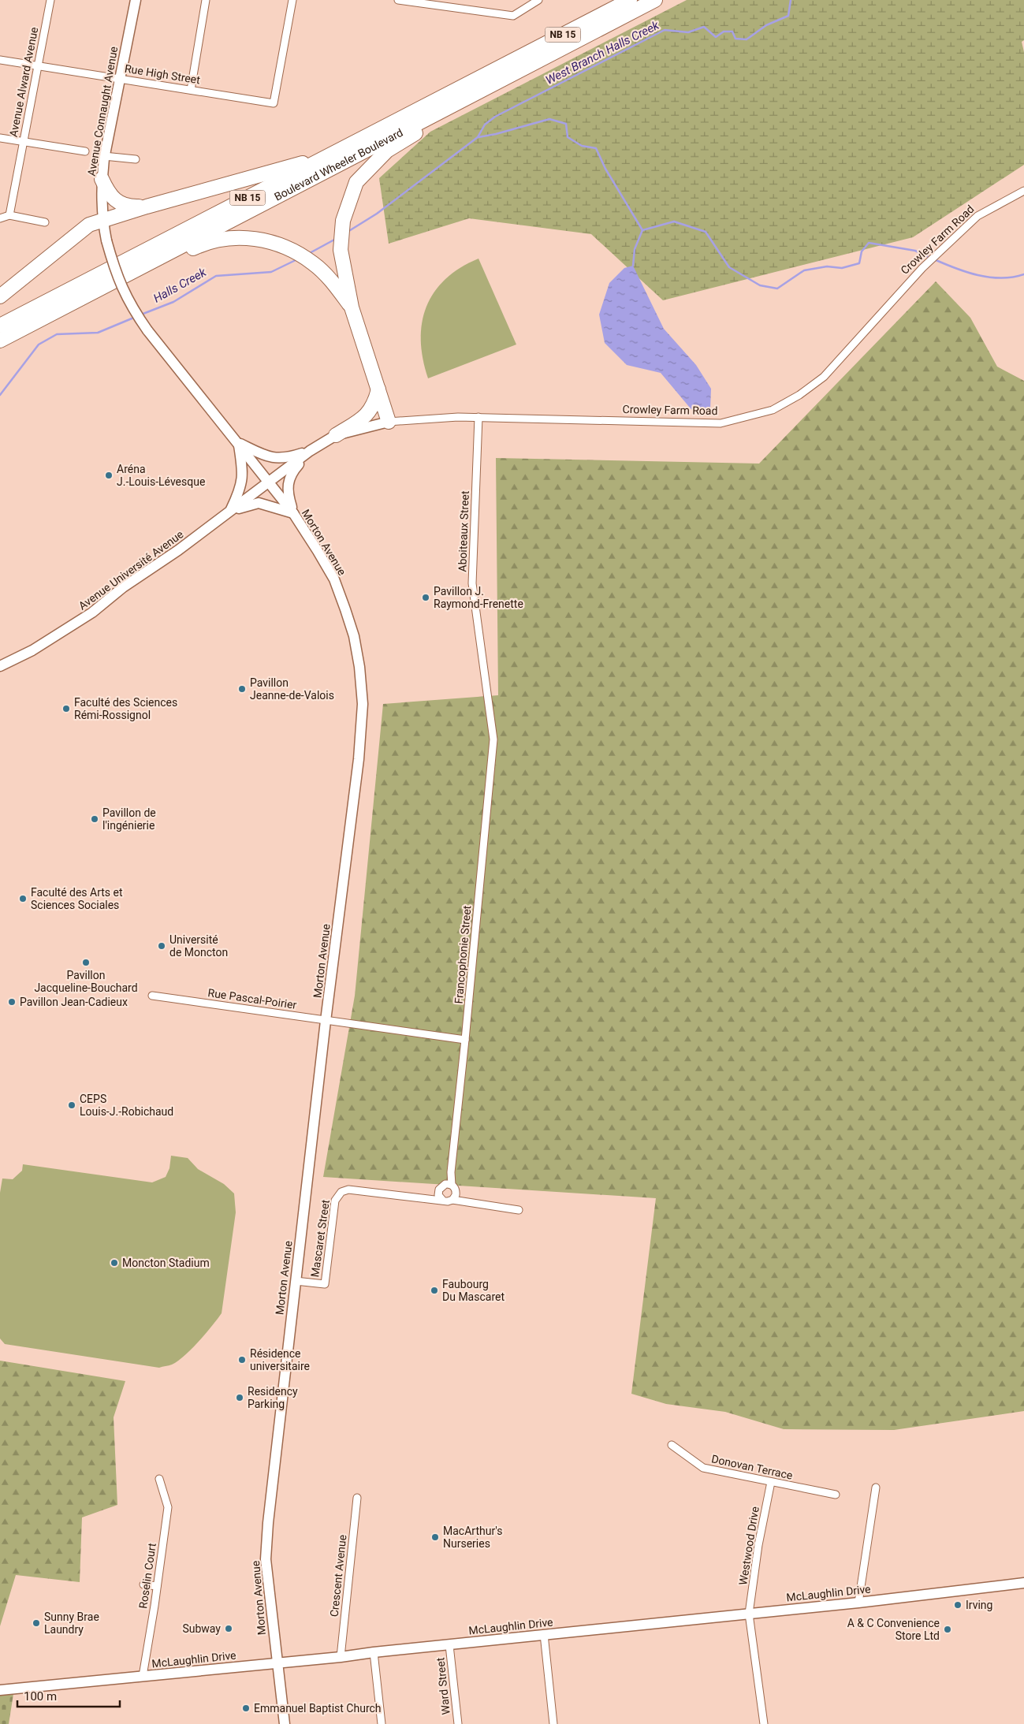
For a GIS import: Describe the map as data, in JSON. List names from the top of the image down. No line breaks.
{"streets":{"highway":["NB 15","Boulevard Wheeler Boulevard"],"street":["Rue High Street","Avenue Alward Avenue","Avenue Connaught Avenue","Crowley Farm Road","Aboiteaux Street","Morton Avenue","Avenue Université Avenue","Francophonie Street","Rue Pascal-Poirier","Mascaret Street","Donovan Terrace","Westwood Drive","Roselin Court","Crescent Avenue","McLaughlin Drive","Ward Street"]},"crossings":[["Rue High Street","Avenue Alward Avenue"],["Rue High Street","Avenue Connaught Avenue"],["Avenue Connaught Avenue","Morton Avenue"],["Crowley Farm Road","Aboiteaux Street"],["Crowley Farm Road","Morton Avenue"],["Crowley Farm Road","Avenue Université Avenue"],["Aboiteaux Street","Francophonie Street"],["Morton Avenue","Avenue Université Avenue"],["Morton Avenue","Rue Pascal-Poirier"],["Morton Avenue","Mascaret Street"],["Morton Avenue","McLaughlin Drive"],["Francophonie Street","Rue Pascal-Poirier"],["Francophonie Street","Mascaret Street"],["Donovan Terrace","Westwood Drive"],["Westwood Drive","McLaughlin Drive"],["Roselin Court","McLaughlin Drive"],["Crescent Avenue","McLaughlin Drive"],["McLaughlin Drive","Ward Street"]],"water":["West Branch Halls Creek","Halls Creek"],"places":["Aréna J.-Louis-Lévesque","Pavillon J. Raymond-Frenette","Pavillon Jeanne-de-Valois","Faculté des Sciences Rémi-Rossignol","Pavillon de l'ingénierie","Faculté des Arts et Sciences Sociales","Université de Moncton","Pavillon Jacqueline-Bouchard","Pavillon Jean-Cadieux","CEPS Louis-J.-Robichaud","Moncton Stadium","Faubourg Du Mascaret","Résidence universitaire","Residency Parking","MacArthur's Nurseries","Irving","Sunny Brae Laundry","Subway","A & C Convenience Store Ltd","Emmanuel Baptist Church"],"scale_bar":"100 m"}
